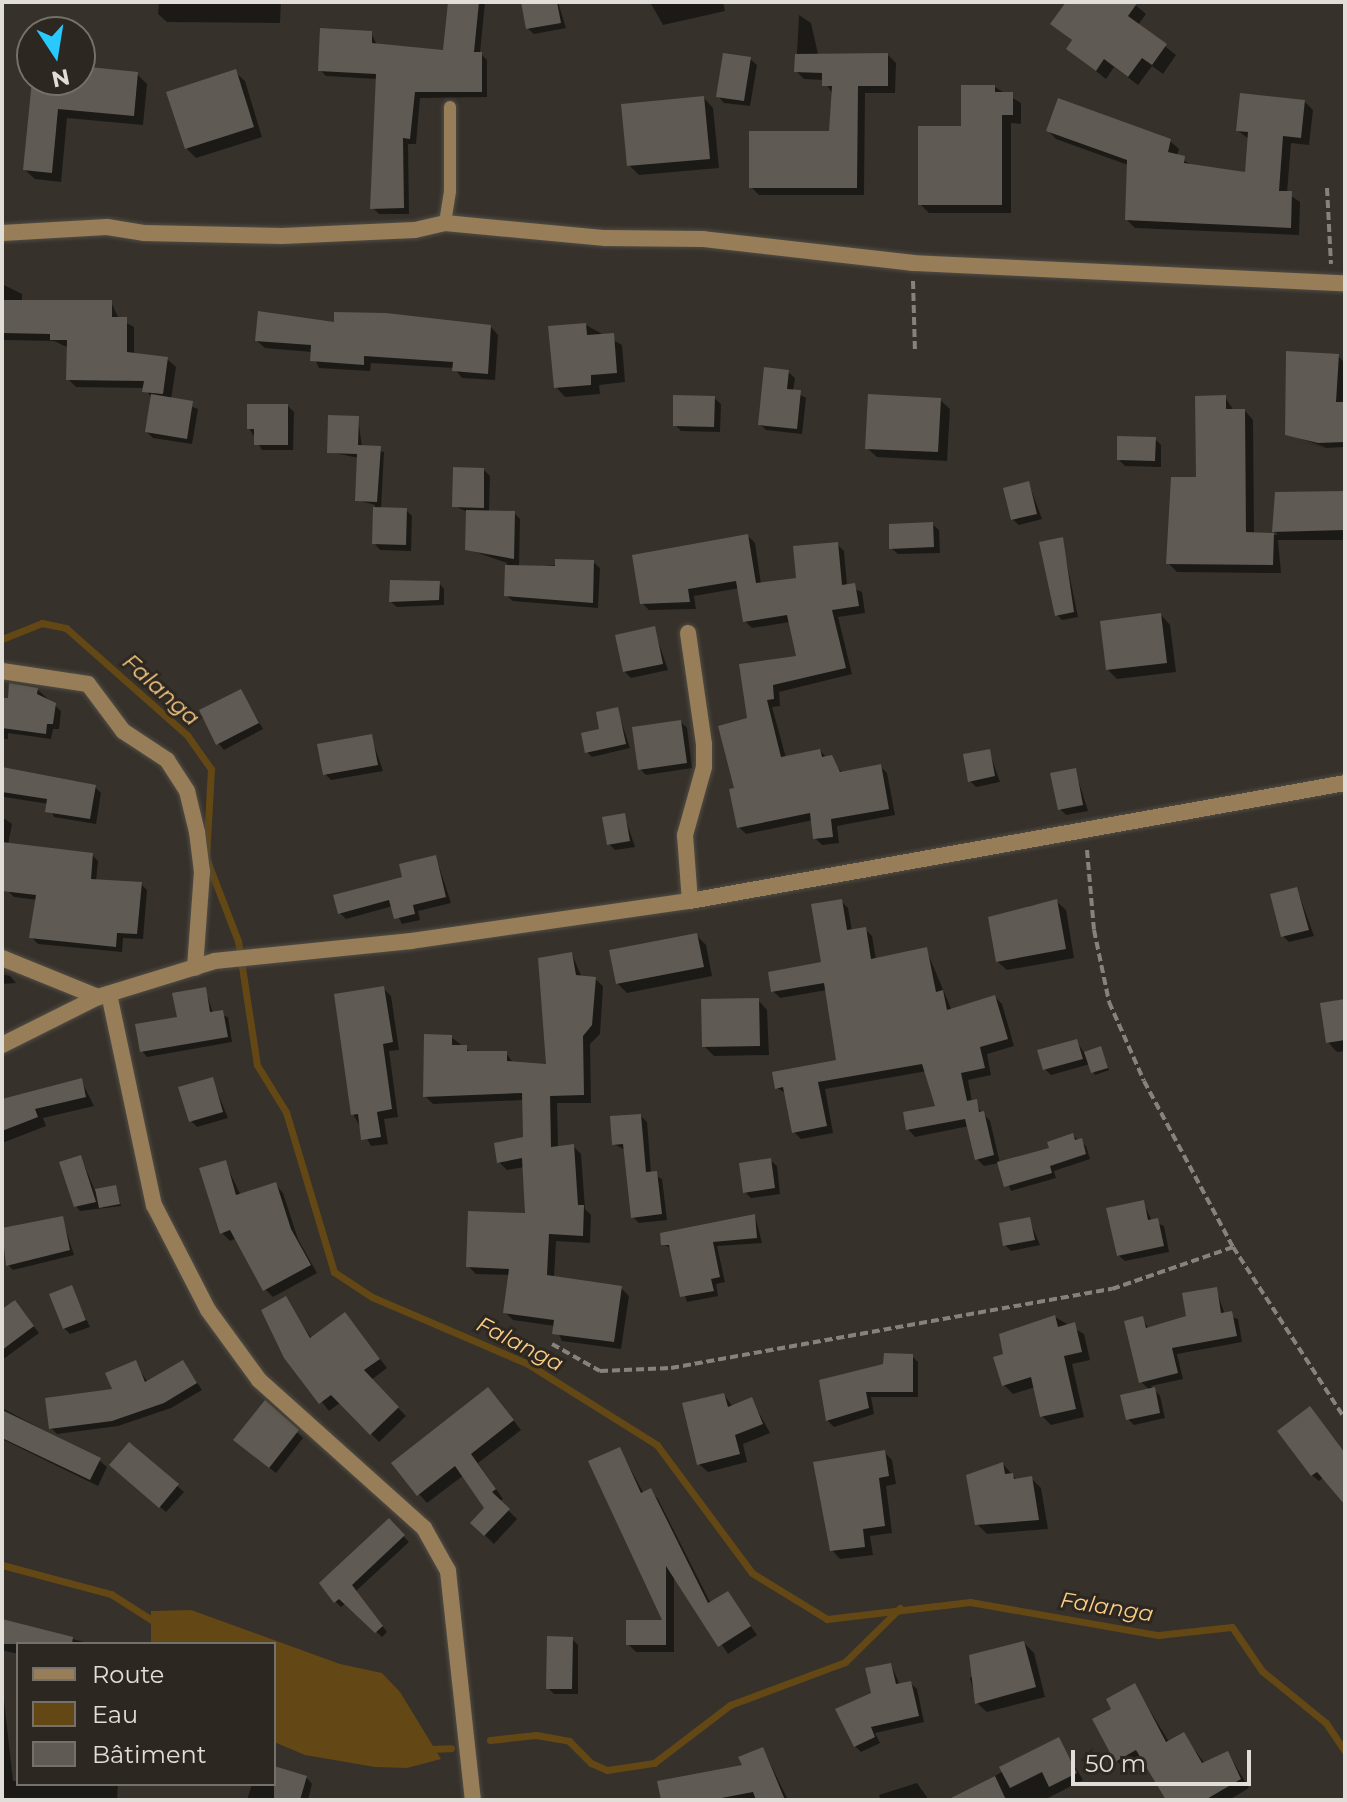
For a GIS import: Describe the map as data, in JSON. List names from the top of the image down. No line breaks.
{"water":["Falanga"],"legend":["Route","Eau","Bâtiment"],"scale_bar":"50 m","north":"bottom"}
